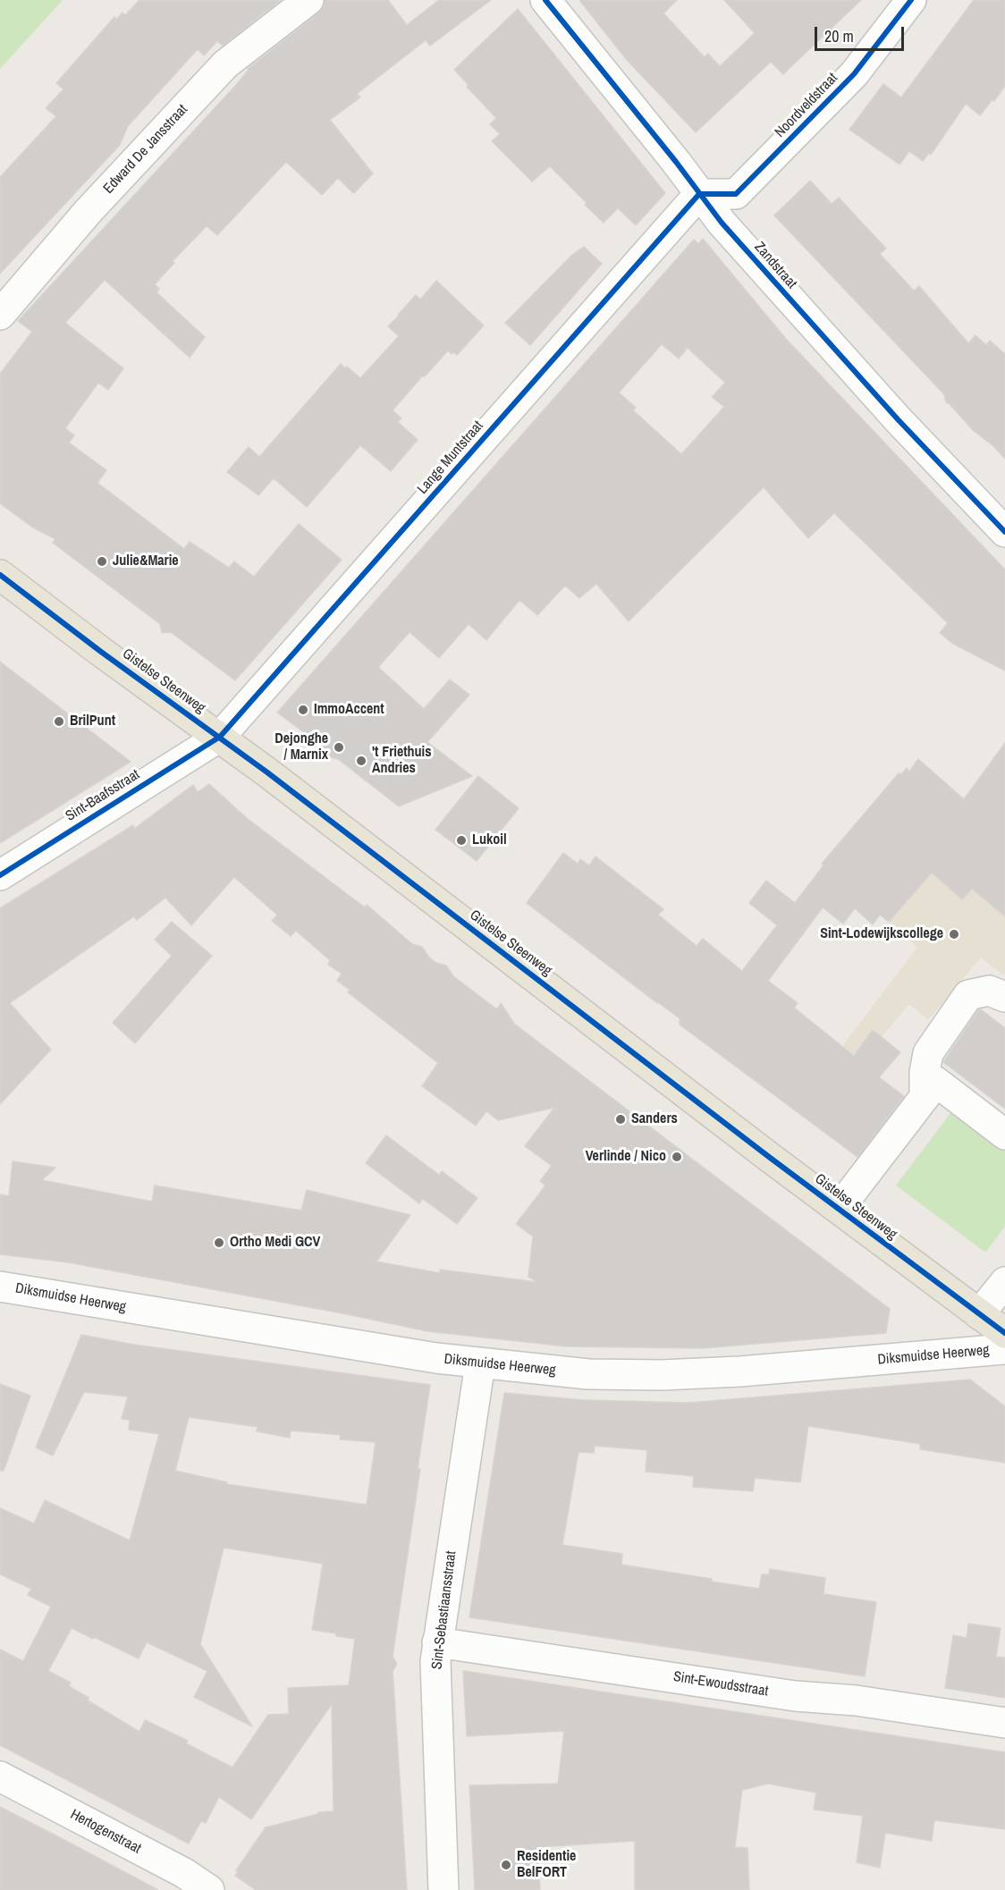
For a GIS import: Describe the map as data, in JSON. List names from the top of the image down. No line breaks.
{"streets":{"main road":["Gistelse Steenweg"],"street":["Noordveldstraat","Edward De Jansstraat","Zandstraat","Lange Muntstraat","Sint-Baafsstraat","Diksmuidse Heerweg","Sint-Sebastiaansstraat","Sint-Ewoudsstraat","Hertogenstraat"]},"crossings":[["Noordveldstraat","Zandstraat"],["Noordveldstraat","Lange Muntstraat"],["Zandstraat","Lange Muntstraat"],["Lange Muntstraat","Gistelse Steenweg"],["Lange Muntstraat","Sint-Baafsstraat"],["Gistelse Steenweg","Sint-Baafsstraat"],["Diksmuidse Heerweg","Sint-Sebastiaansstraat"],["Sint-Sebastiaansstraat","Sint-Ewoudsstraat"]],"places":["Julie&Marie","ImmoAccent","BrilPunt","Dejonghe / Marnix","'t Friethuis Andries","Lukoil","Sint-Lodewijkscollege","Sanders","Verlinde / Nico","Ortho Medi GCV","Residentie BelFORT"],"scale_bar":"20 m"}
